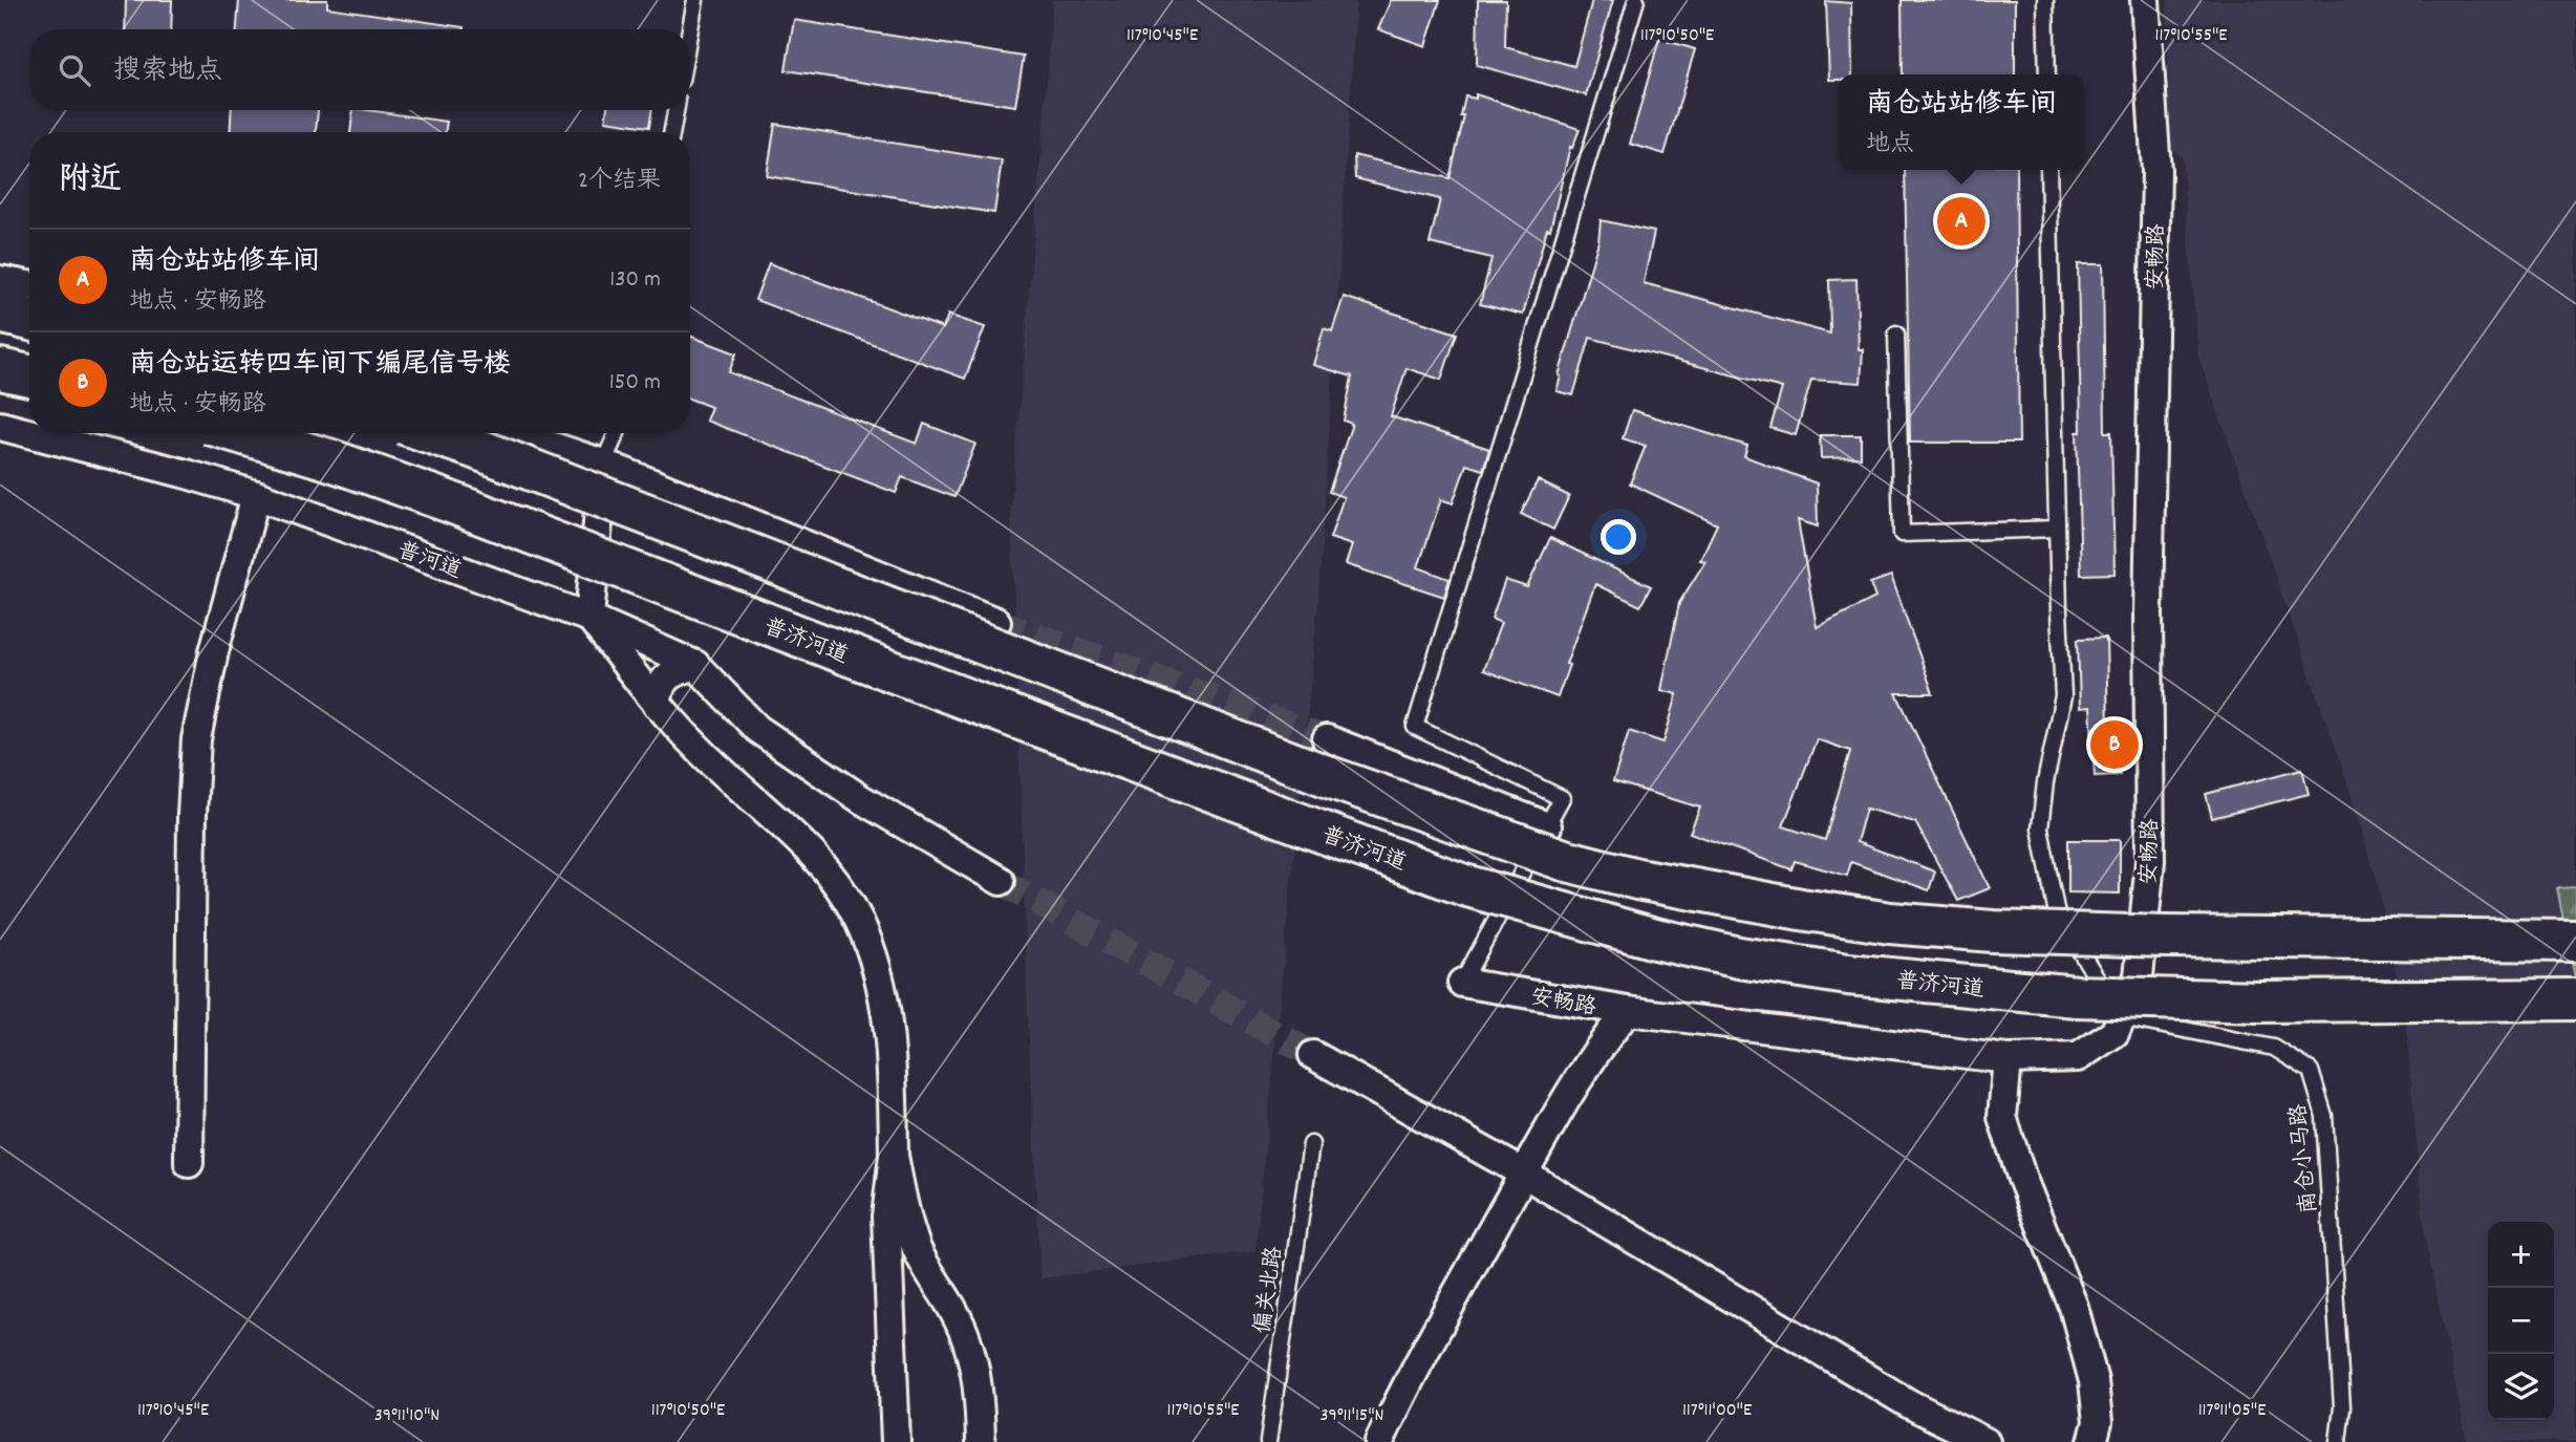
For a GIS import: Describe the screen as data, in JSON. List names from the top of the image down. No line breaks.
{"streets":{"highway":["普济河道"],"street":["安畅路","普河道"],"lane":["南仓小马路","偏关北路"]},"crossings":[["安畅路","南仓小马路"]],"page":{"search":"搜索地点","popup":["南仓站站修车间","地点"],"heading":["附近","2个结果"],"pins":["A","B"],"list":[{"mark":"A","name":"南仓站站修车间","note":"地点 · 安畅路","value":"130 m"},{"mark":"B","name":"南仓站运转四车间下编尾信号楼","note":"地点 · 安畅路","value":"150 m"}],"map_buttons":["+","−"]},"coordinates":["117°10'45\"E","117°10'50\"E","117°10'55\"E","117°11'00\"E","117°11'05\"E","39°11'10\"N","39°11'15\"N"]}
